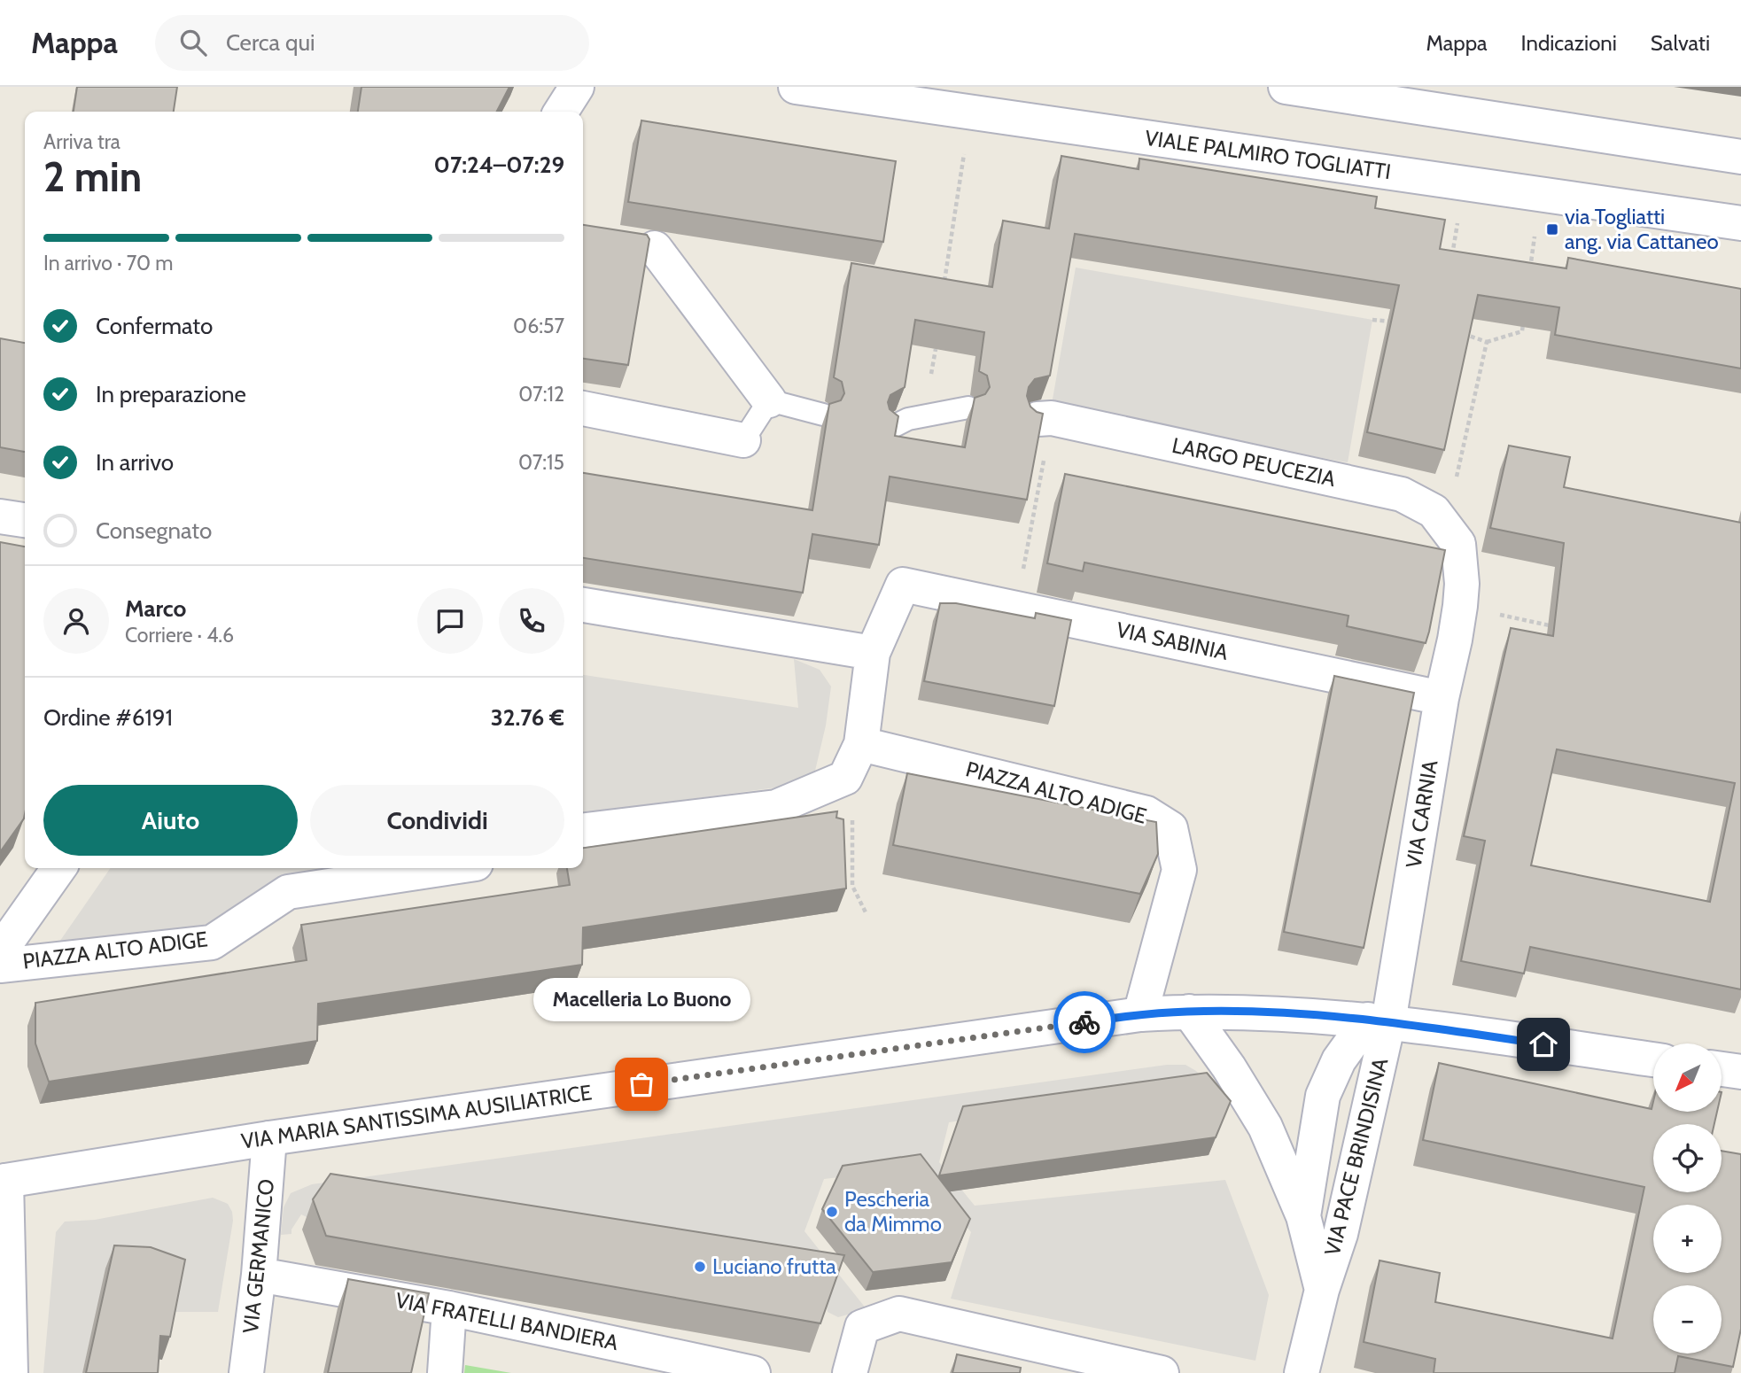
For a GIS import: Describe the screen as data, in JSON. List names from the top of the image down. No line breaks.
{"streets":{"street":["VIALE PALMIRO TOGLIATTI","LARGO PEUCEZIA","VIA SABINIA","PIAZZA ALTO ADIGE","VIA CARNIA","VIA MARIA SANTISSIMA AUSILIATRICE","VIA PACE BRINDISINA","VIA GERMANICO","VIA FRATELLI BANDIERA"]},"crossings":[["LARGO PEUCEZIA","VIA CARNIA"],["VIA SABINIA","VIA CARNIA"],["PIAZZA ALTO ADIGE","VIA MARIA SANTISSIMA AUSILIATRICE"],["VIA CARNIA","VIA MARIA SANTISSIMA AUSILIATRICE"],["VIA CARNIA","VIA PACE BRINDISINA"],["VIA MARIA SANTISSIMA AUSILIATRICE","VIA PACE BRINDISINA"],["VIA MARIA SANTISSIMA AUSILIATRICE","VIA GERMANICO"],["VIA GERMANICO","VIA FRATELLI BANDIERA"]],"places":{"transit":["via Togliatti ang. via Cattaneo"],"other":["Macelleria Lo Buono","Pescheria da Mimmo","Luciano frutta"]},"north":"bottom left","page":{"header":"Mappa","search":"Cerca qui","nav":["Mappa","Indicazioni","Salvati"],"heading":["2 min","Arriva tra","07:24–07:29"],"panel":["Marco","Corriere · 4.6","Ordine #6191","32.76 €"],"bar":"In arrivo · 70 m","list":[["Confermato","06:57"],["In preparazione","07:12"],["In arrivo","07:15"],"Consegnato"],"buttons":["Aiuto","Condividi"],"bubble":"Macelleria Lo Buono","map_buttons":["+","−"]}}
